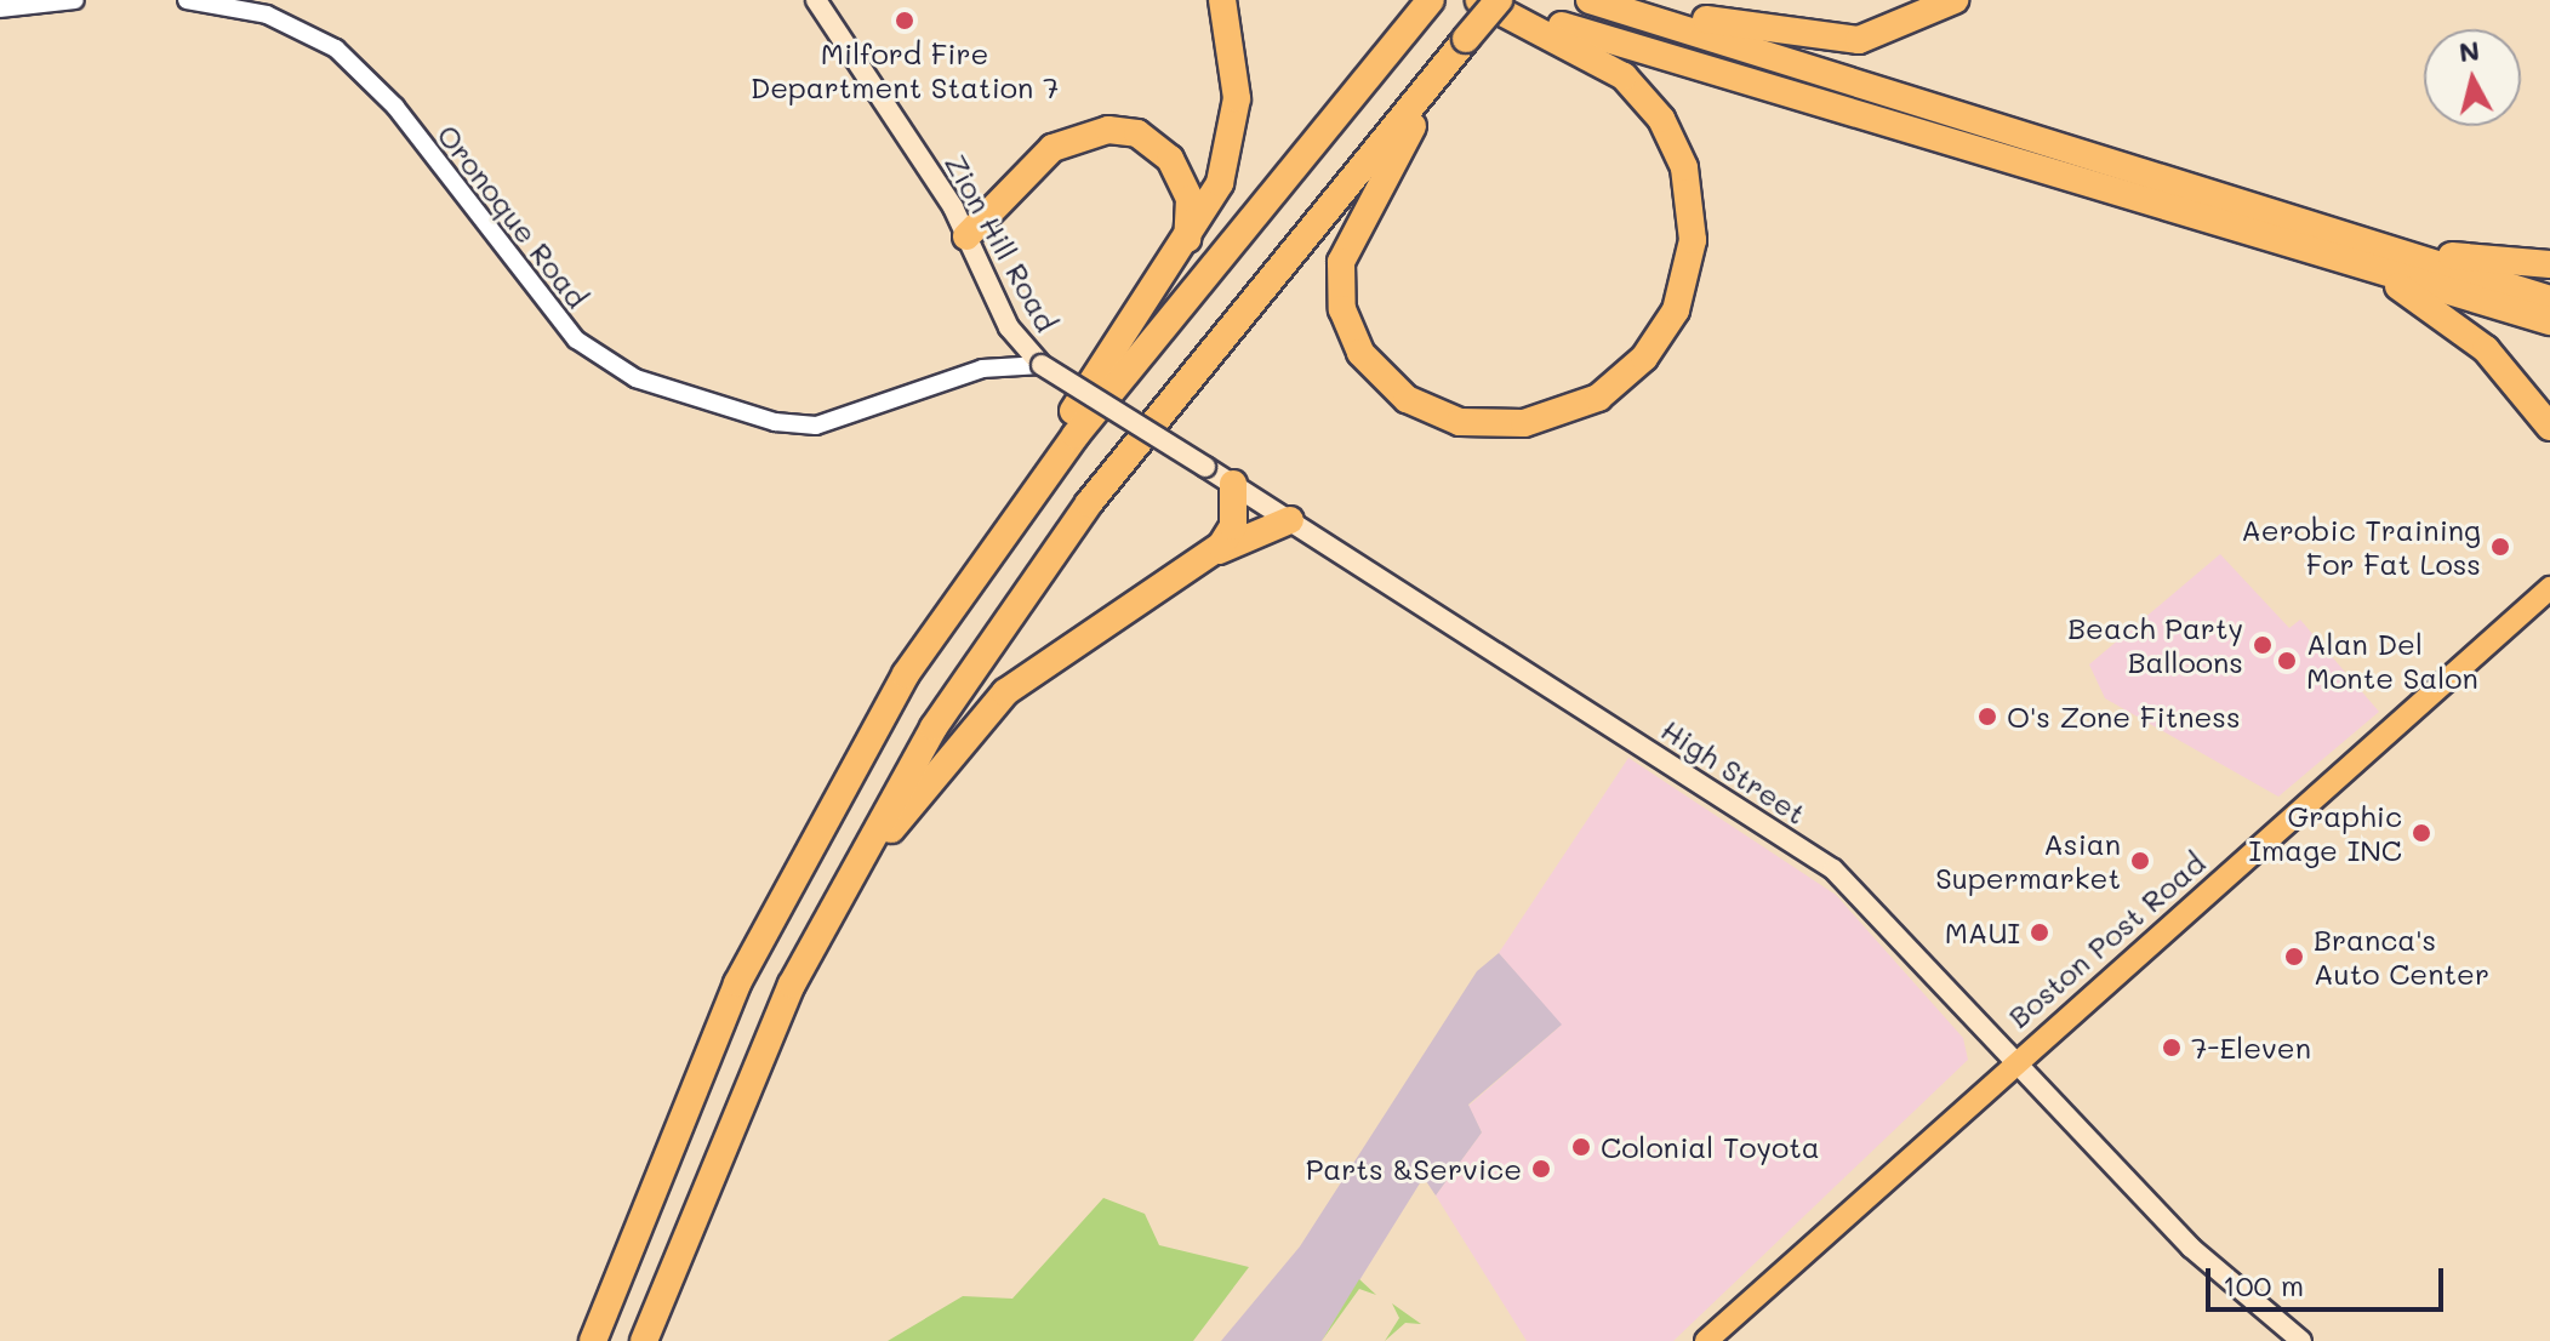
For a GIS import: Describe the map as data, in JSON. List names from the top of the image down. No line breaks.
{"streets":{"main road":["Zion Hill Road","High Street","Boston Post Road"],"street":["Oronoque Road"]},"crossings":[["Oronoque Road","Zion Hill Road"],["Oronoque Road","High Street"],["Zion Hill Road","High Street"],["High Street","Boston Post Road"]],"places":["Milford Fire Department Station 7","Aerobic Training For Fat Loss","Beach Party Balloons","Alan Del Monte Salon","O's Zone Fitness","Graphic Image INC","Asian Supermarket","MAUI","Branca's Auto Center","7-Eleven","Colonial Toyota","Parts &Service"],"scale_bar":"100 m","north":"top"}
